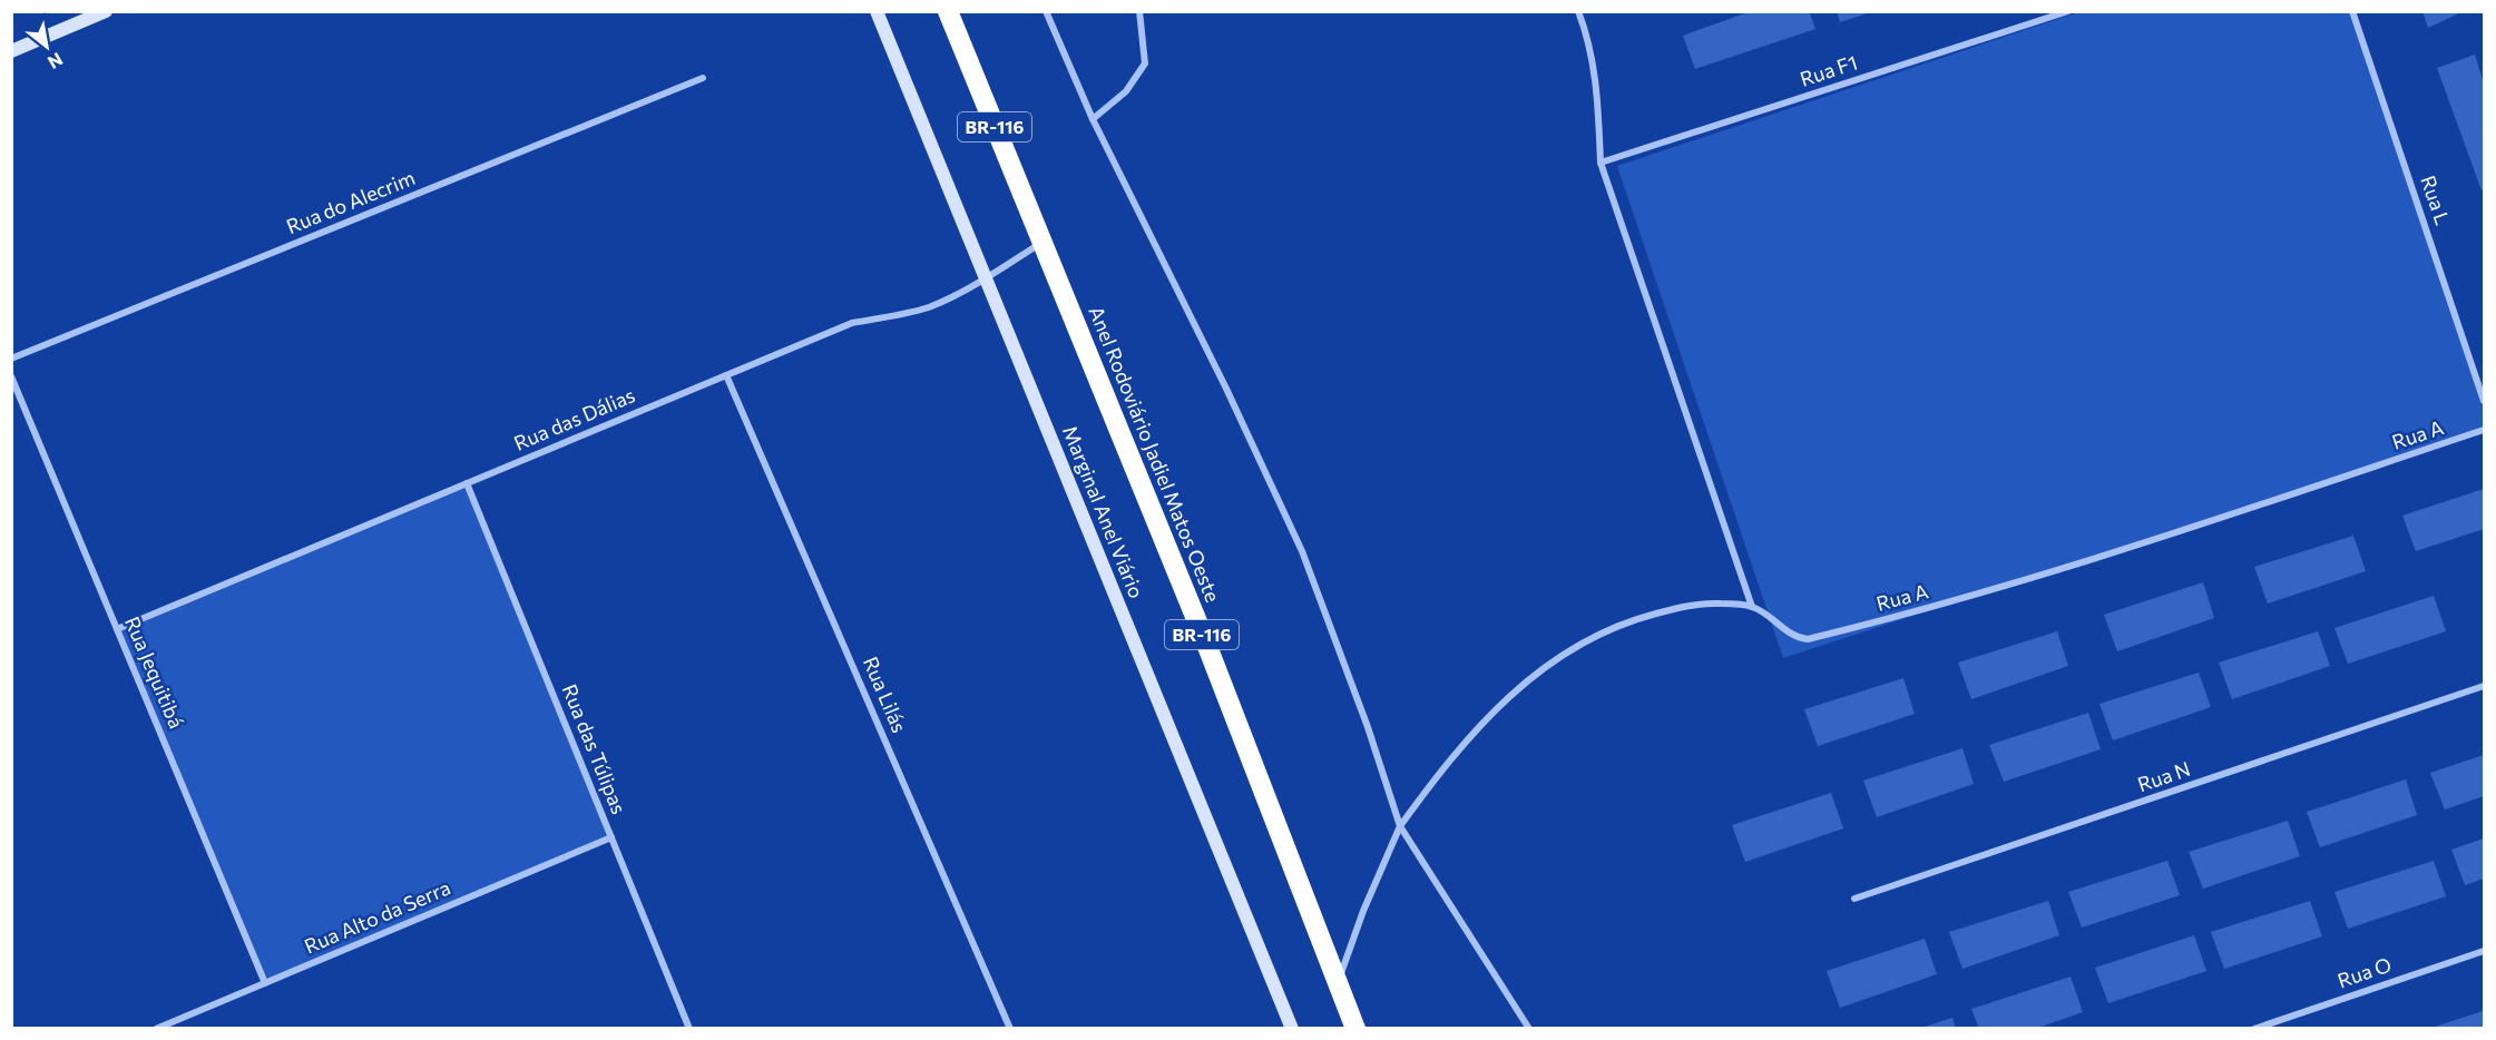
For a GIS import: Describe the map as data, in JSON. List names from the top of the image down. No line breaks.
{"streets":{"highway":["BR-116","Anel Rodoviário Jadiel Matos Oeste"],"street":["Rua F1","Rua L","Rua do Alecrim","Rua das Dálias","Rua A","Marginal Anel Viário","Rua Jequitibá","Rua Lilás","Rua das Túlipas","Rua N","Rua Alto da Serra","Rua O"]},"crossings":[["Rua das Dálias","Anel Rodoviário Jadiel Matos Oeste"],["Rua das Dálias","Marginal Anel Viário"],["Rua das Dálias","Rua Jequitibá"],["Rua das Dálias","Rua Lilás"],["Rua das Dálias","Rua das Túlipas"],["Rua Jequitibá","Rua Alto da Serra"],["Rua das Túlipas","Rua Alto da Serra"]],"north":"bottom right"}
